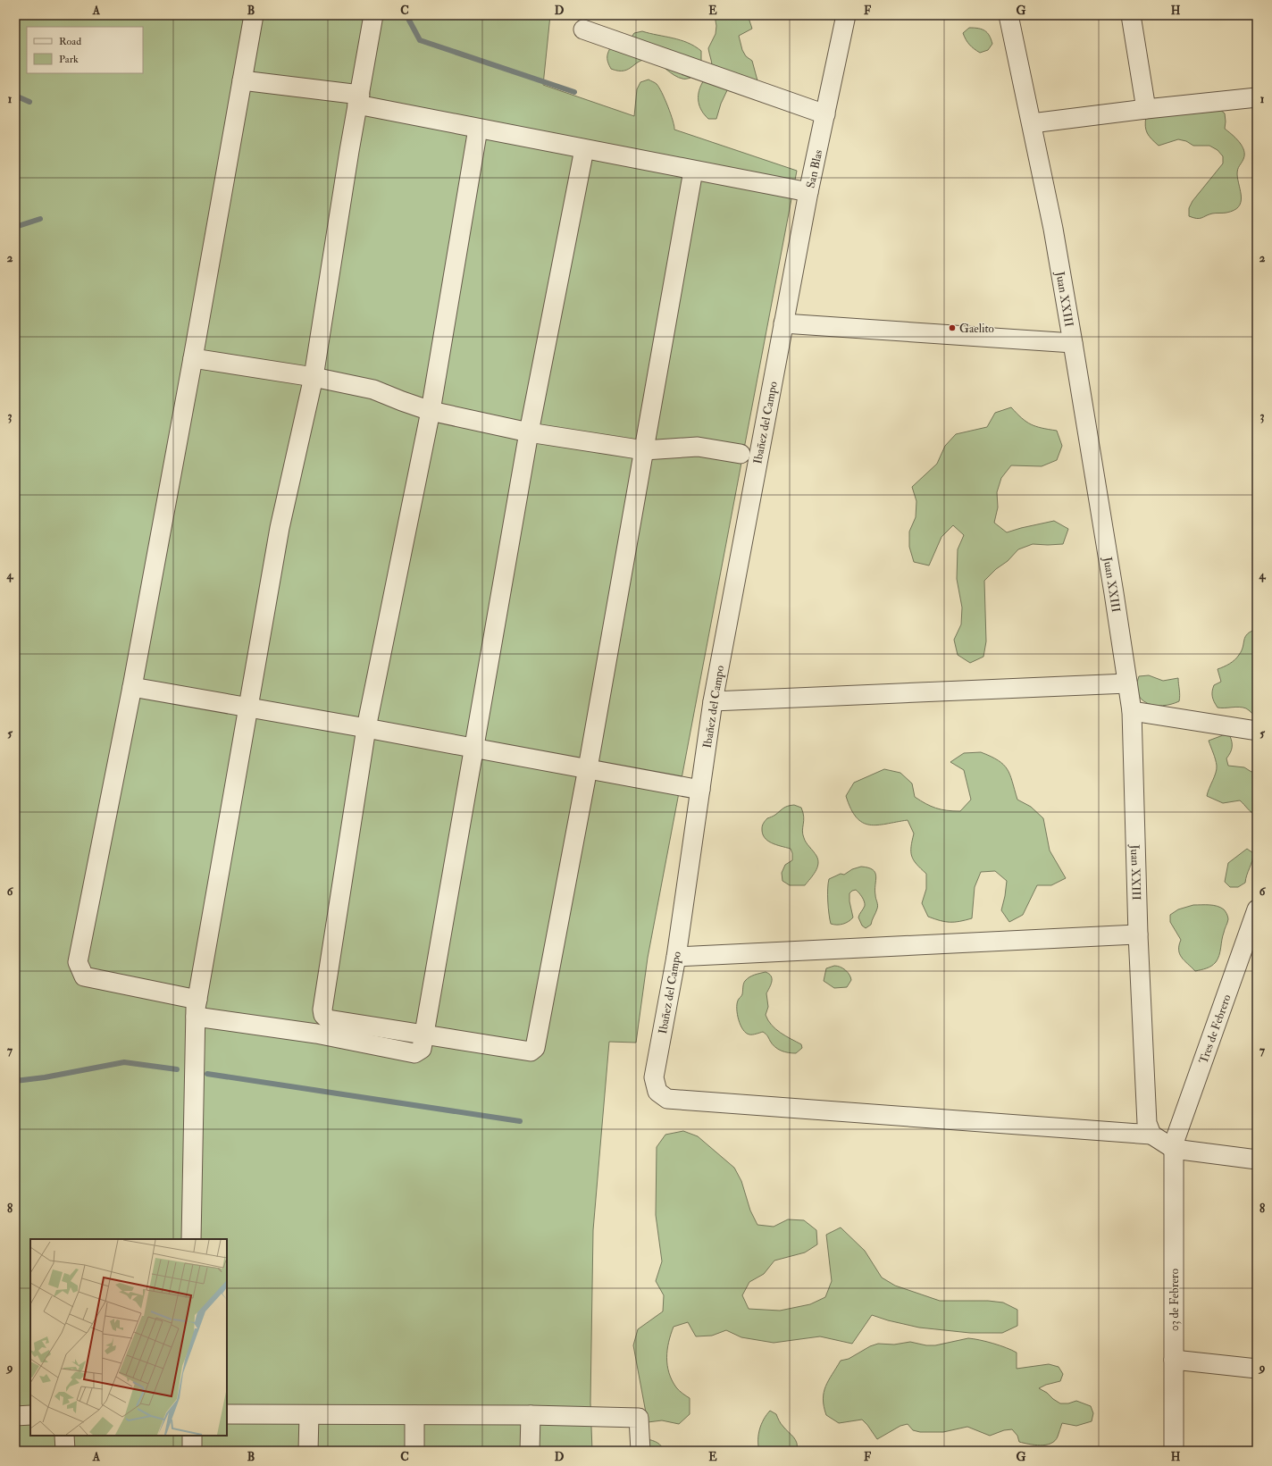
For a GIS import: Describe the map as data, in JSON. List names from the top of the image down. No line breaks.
{"streets":{"street":["San Blas","Juan XXIII","Ibañez del Campo","Tres de Febrero","03 de Febrero"]},"crossings":[["San Blas","Ibañez del Campo"],["Juan XXIII","Ibañez del Campo"],["Tres de Febrero","03 de Febrero"]],"places":["Gaelito"],"legend":["Road","Park"],"grid":{"columns":["A","B","C","D","E","F","G","H"],"rows":["1","2","3","4","5","6","7","8","9"]}}
